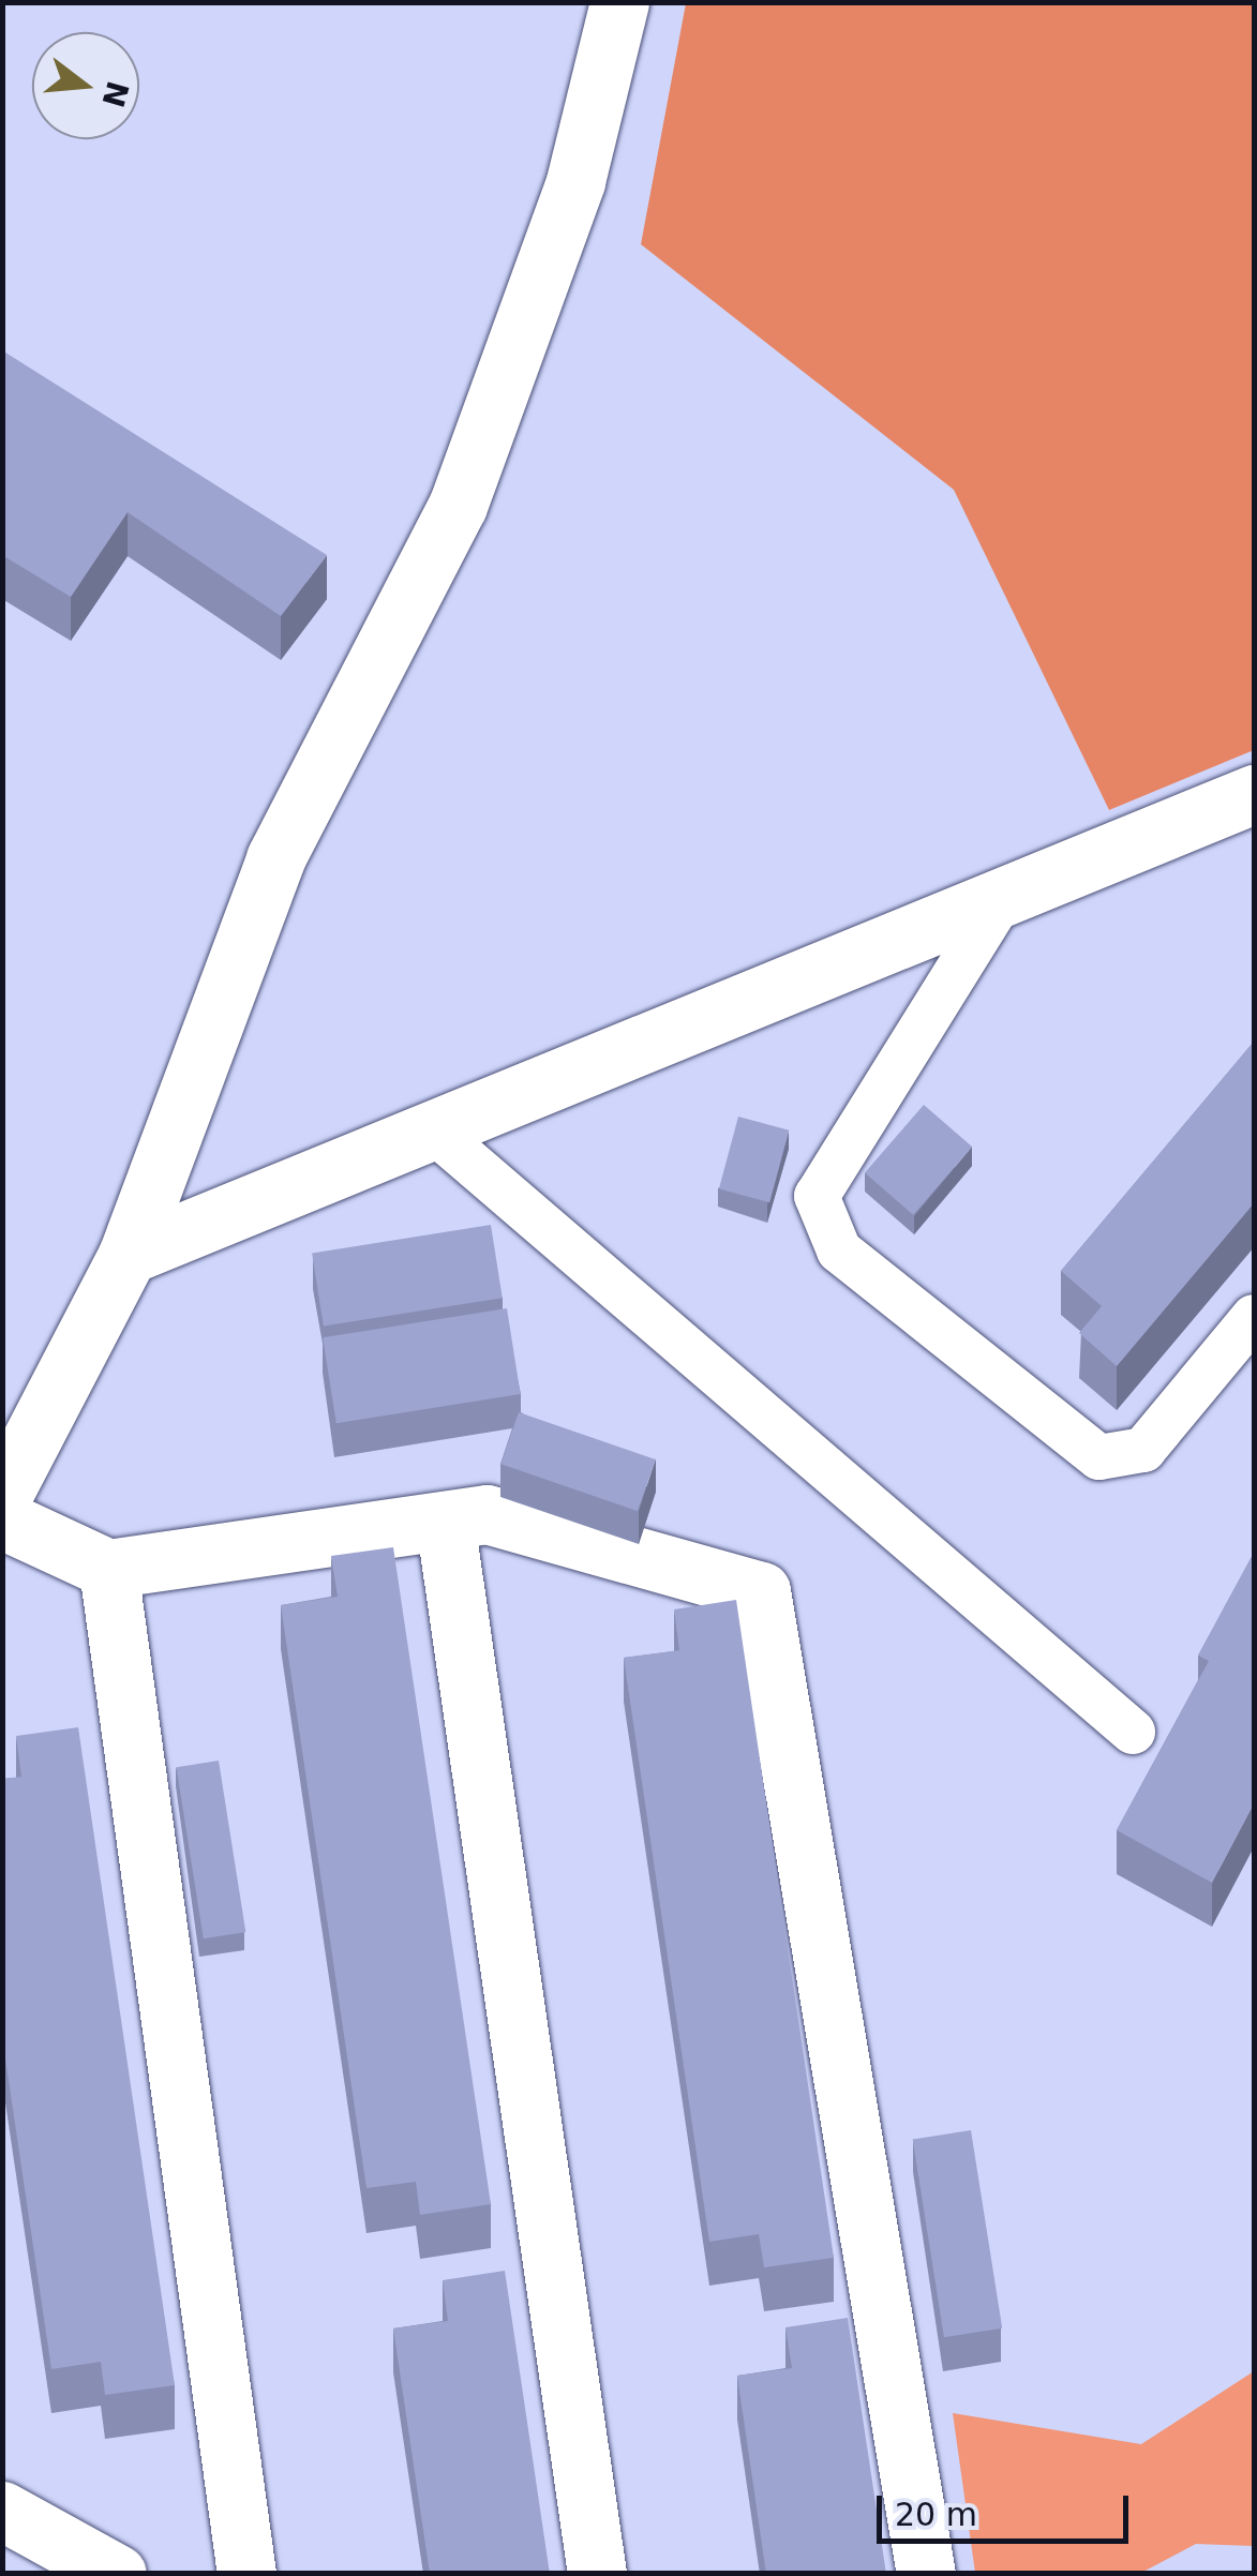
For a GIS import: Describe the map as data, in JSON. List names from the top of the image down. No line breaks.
{"scale_bar":"20 m","north":"right"}
